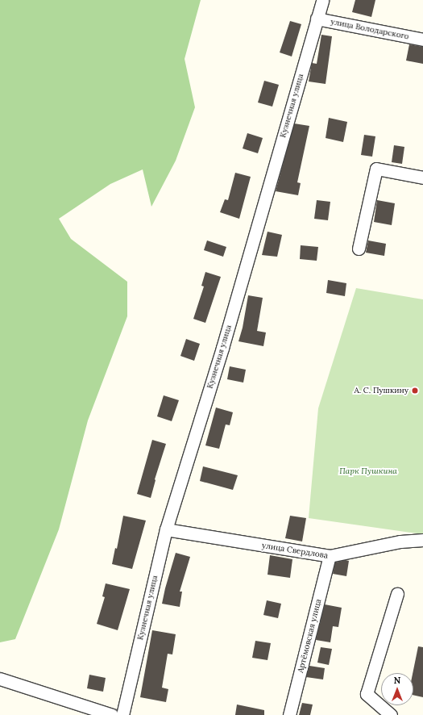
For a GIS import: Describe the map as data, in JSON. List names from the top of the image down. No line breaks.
{"streets":{"street":["улица Володарского","Кузнечная улица","улица Свердлова","Артёмовская улица"]},"crossings":[["улица Володарского","Кузнечная улица"],["Кузнечная улица","улица Свердлова"],["улица Свердлова","Артёмовская улица"]],"parks":["Парк Пушкина"],"places":["А. С. Пушкину"],"north":"top"}
